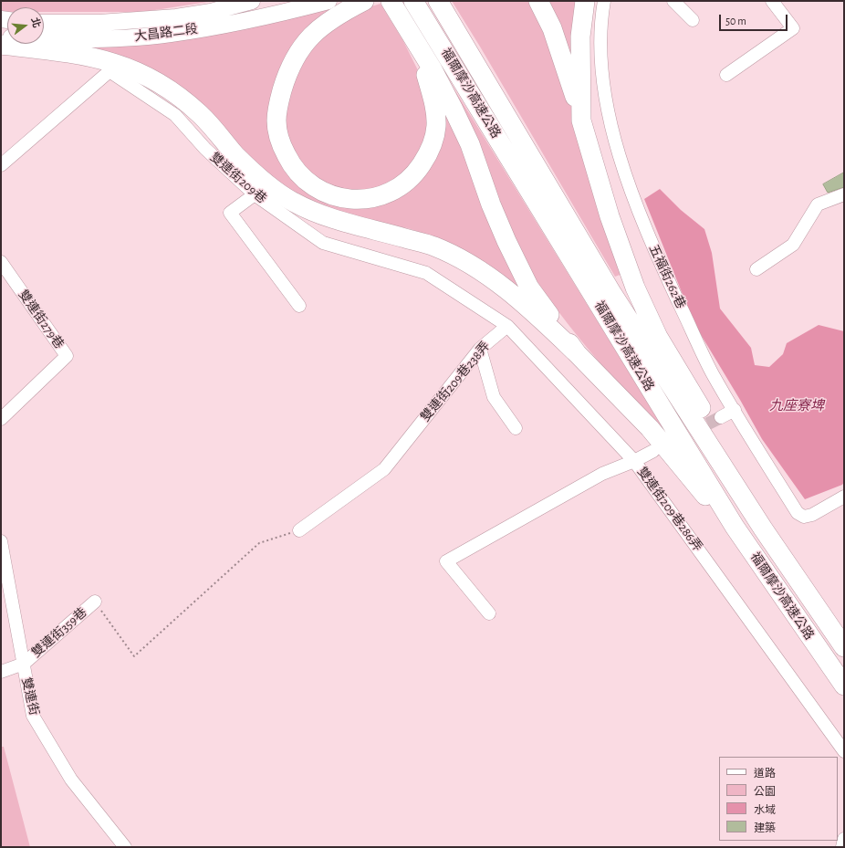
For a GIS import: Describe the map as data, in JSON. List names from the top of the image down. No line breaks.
{"streets":{"highway":["福爾摩沙高速公路"],"main road":["大昌路二段"],"street":["雙連街209巷","五福街262巷","雙連街279巷","雙連街209巷238弄","雙連街209巷286弄","雙連街359巷","雙連街"]},"crossings":[["雙連街209巷","雙連街209巷238弄"],["雙連街359巷","雙連街"]],"water":["九座寮埤"],"legend":["道路","公園","水域","建築"],"scale_bar":"50 m","north":"right"}
